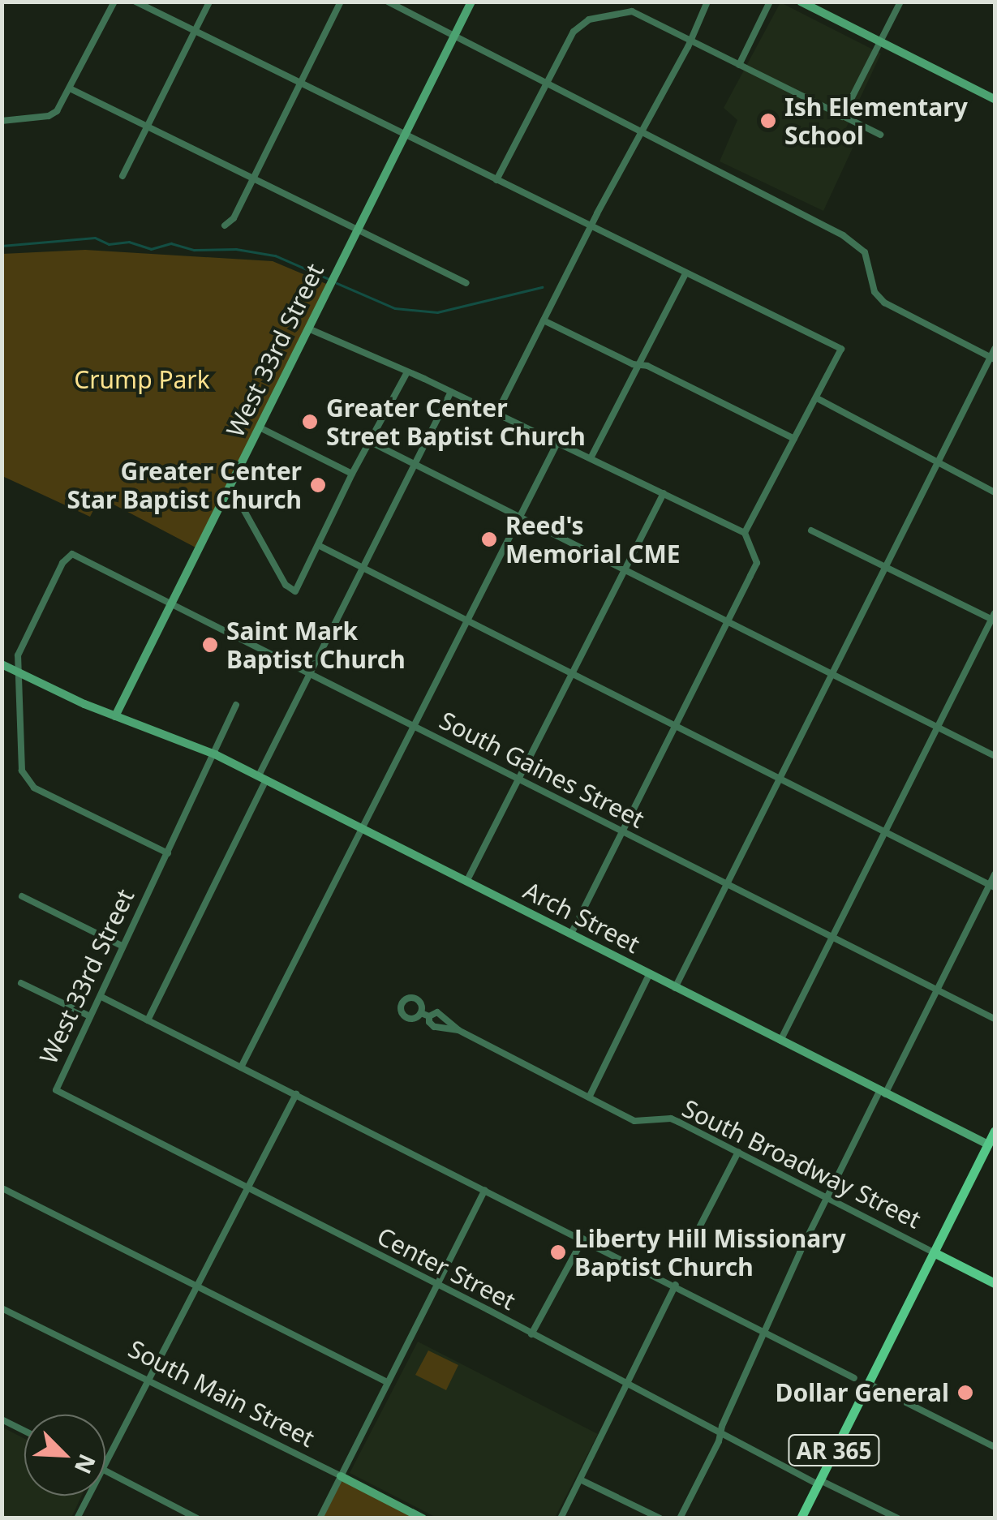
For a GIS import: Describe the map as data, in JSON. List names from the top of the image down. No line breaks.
{"streets":{"main road":["South Broadway Street","AR 365"],"street":["West 33rd Street","South Gaines Street","Arch Street","Center Street","South Main Street"]},"crossings":[["West 33rd Street","South Gaines Street"],["West 33rd Street","Arch Street"],["West 33rd Street","Center Street"],["South Broadway Street","AR 365"],["Center Street","AR 365"]],"parks":["Crump Park"],"places":["Ish Elementary School","Greater Center Street Baptist Church","Greater Center Star Baptist Church","Reed's Memorial CME","Saint Mark Baptist Church","Liberty Hill Missionary Baptist Church","Dollar General"],"north":"bottom right"}
